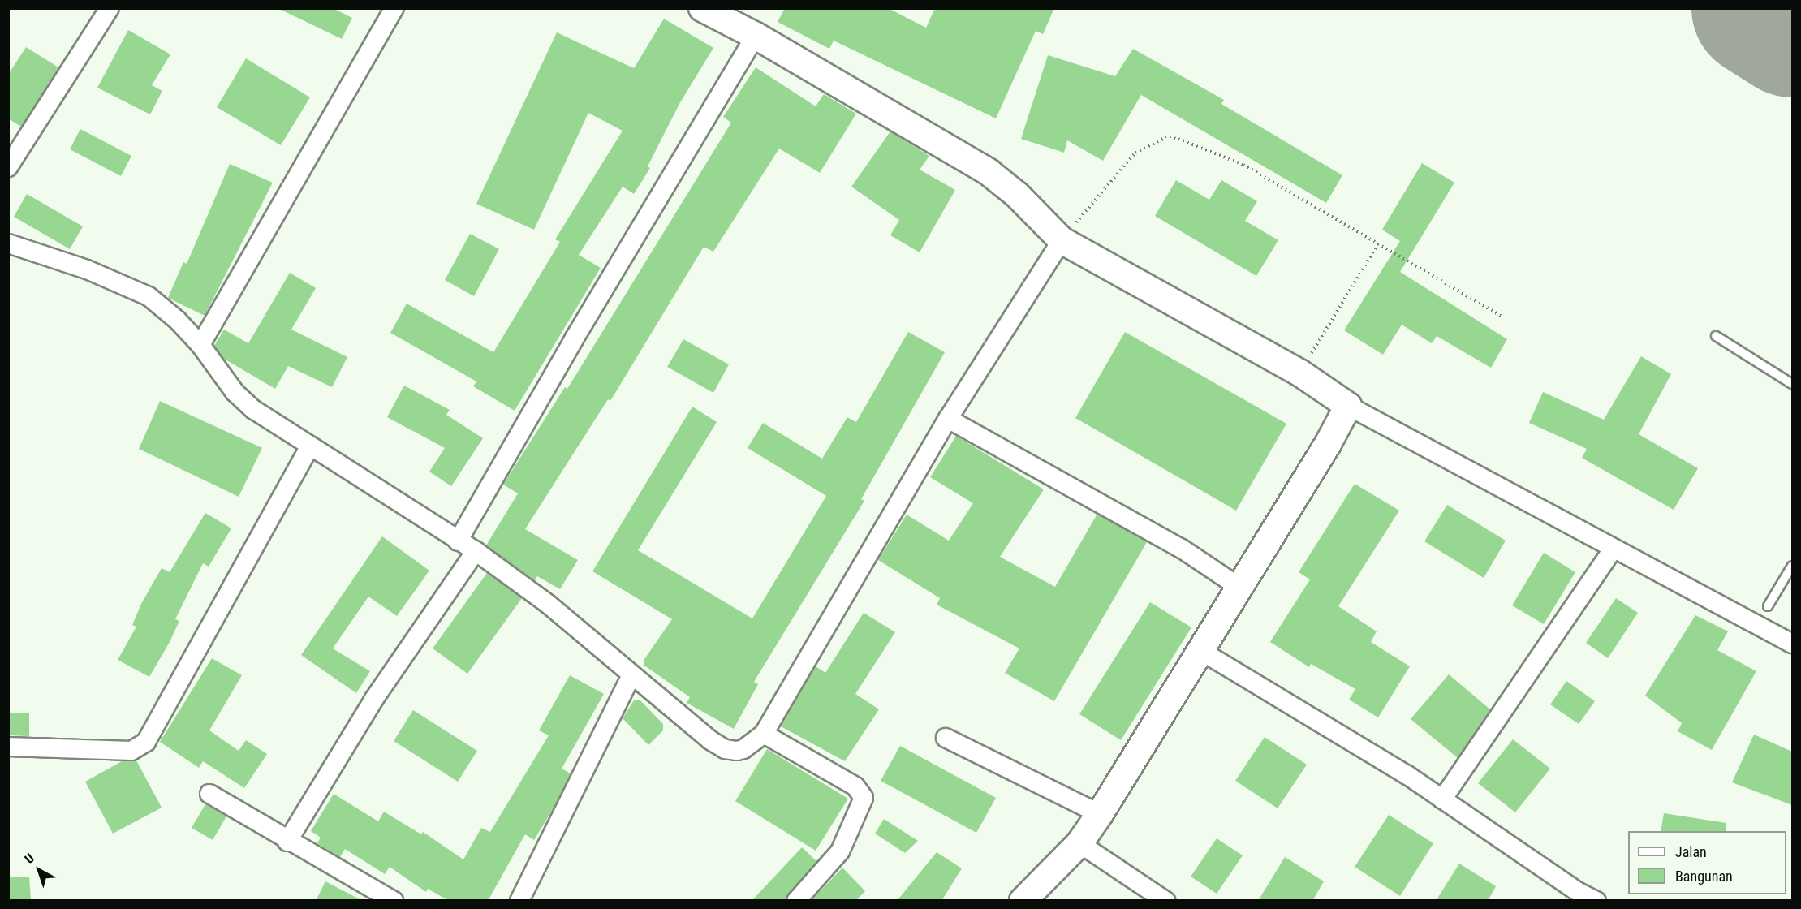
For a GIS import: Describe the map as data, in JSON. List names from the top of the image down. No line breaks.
{"legend":["Jalan","Bangunan"],"north":"top left"}
